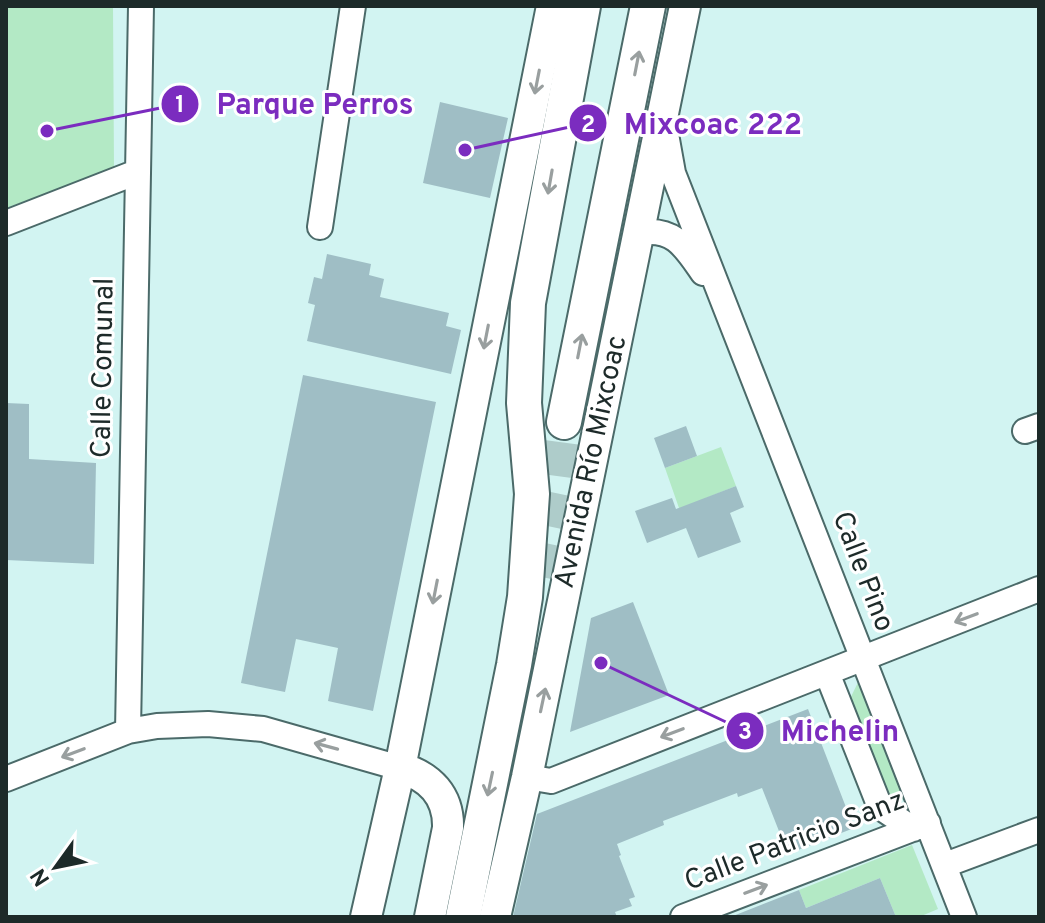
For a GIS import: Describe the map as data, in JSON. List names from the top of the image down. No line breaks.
{"streets":{"main road":["Avenida Río Mixcoac"],"street":["Calle Comunal","Calle Pino","Calle Patricio Sanz"]},"crossings":[["Avenida Río Mixcoac","Calle Pino"],["Calle Pino","Calle Patricio Sanz"]],"places":["Parque Perros","Mixcoac 222","Michelin"],"north":"bottom left"}
